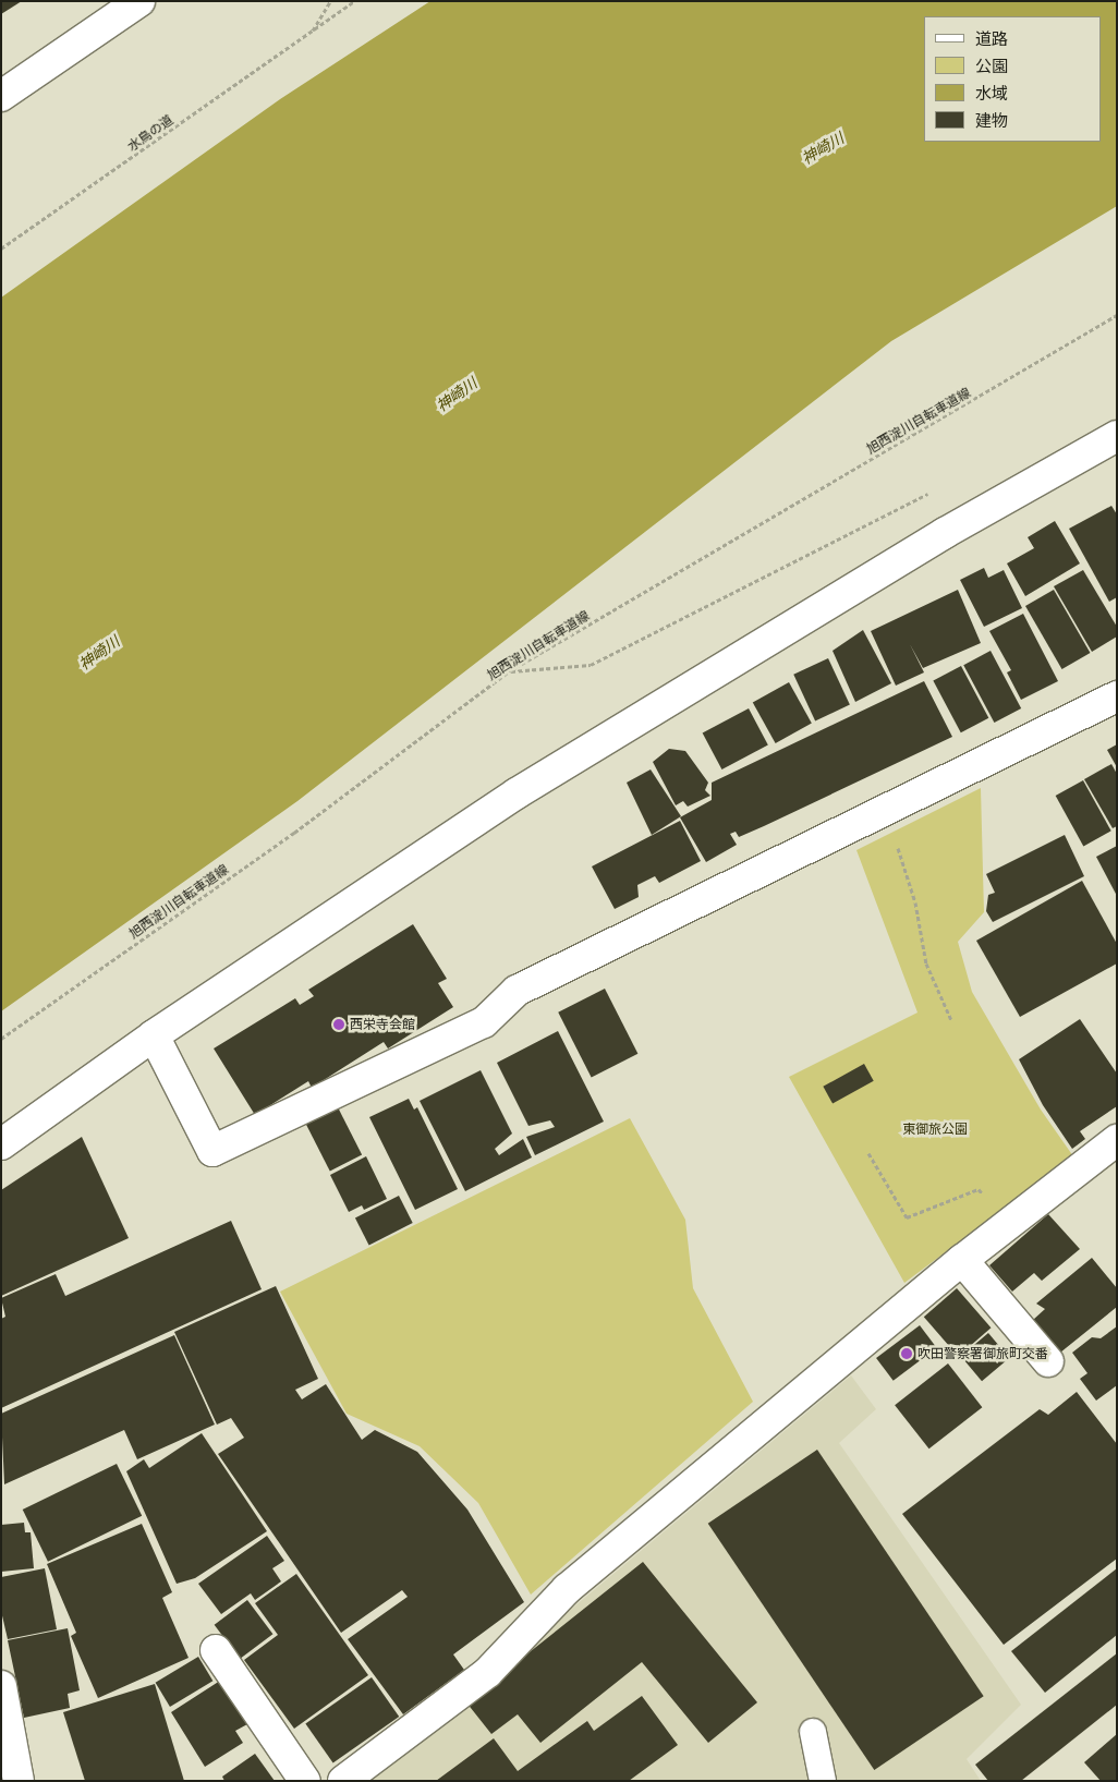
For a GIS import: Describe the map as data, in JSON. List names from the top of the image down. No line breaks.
{"streets":{"path":["水鳥の道","旭西淀川自転車道線"]},"water":["神崎川"],"parks":["東御旅公園"],"places":["西栄寺会館","吹田警察署御旅町交番"],"legend":["道路","公園","水域","建物"]}
